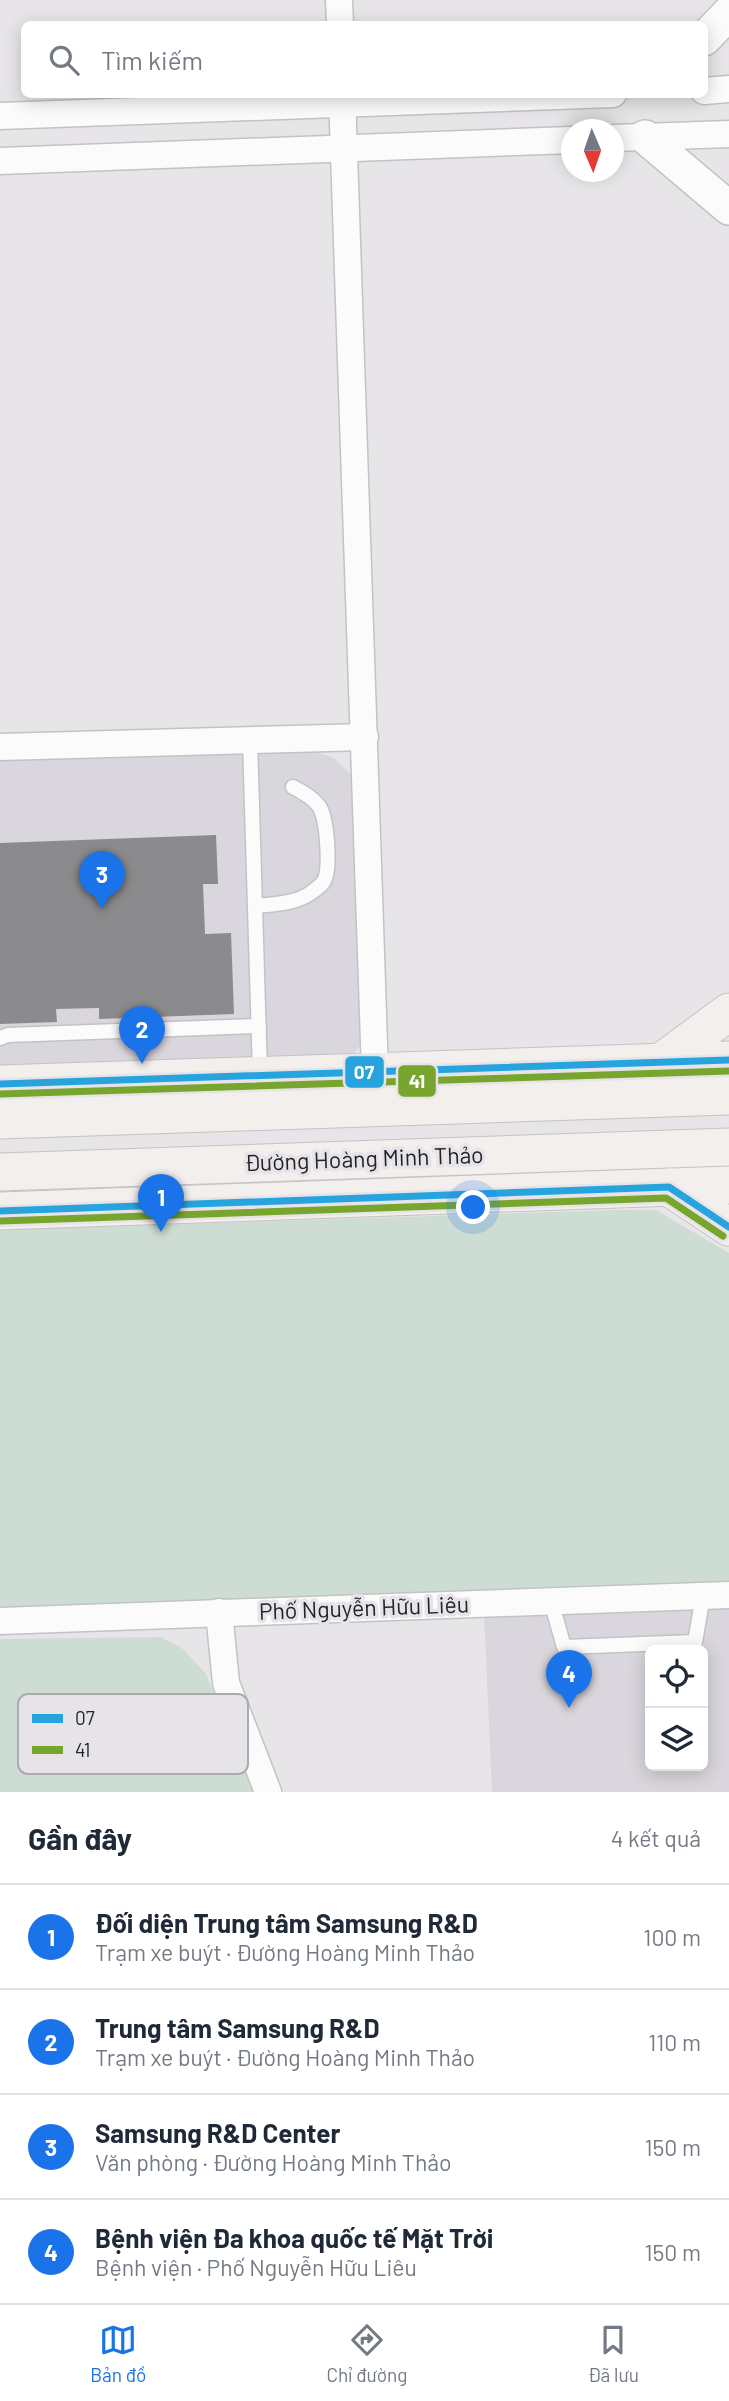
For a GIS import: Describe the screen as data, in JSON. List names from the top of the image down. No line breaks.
{"streets":{"main road":["Đường Hoàng Minh Thảo"],"street":["Phố Nguyễn Hữu Liêu"]},"lines":["transit line 07","transit line 41"],"legend":["07","41"],"north":"bottom","page":{"search":"Tìm kiếm","pins":["3","2","1","4"],"heading":["Gần đây","4 kết quả"],"list":[{"mark":"1","name":"Đối diện Trung tâm Samsung R&D","note":"Trạm xe buýt · Đường Hoàng Minh Thảo","value":"100 m"},{"mark":"2","name":"Trung tâm Samsung R&D","note":"Trạm xe buýt · Đường Hoàng Minh Thảo","value":"110 m"},{"mark":"3","name":"Samsung R&D Center","note":"Văn phòng · Đường Hoàng Minh Thảo","value":"150 m"},{"mark":"4","name":"Bệnh viện Đa khoa quốc tế Mặt Trời","note":"Bệnh viện · Phố Nguyễn Hữu Liêu","value":"150 m"}],"nav":["Bản đồ","Chỉ đường","Đã lưu"]}}
